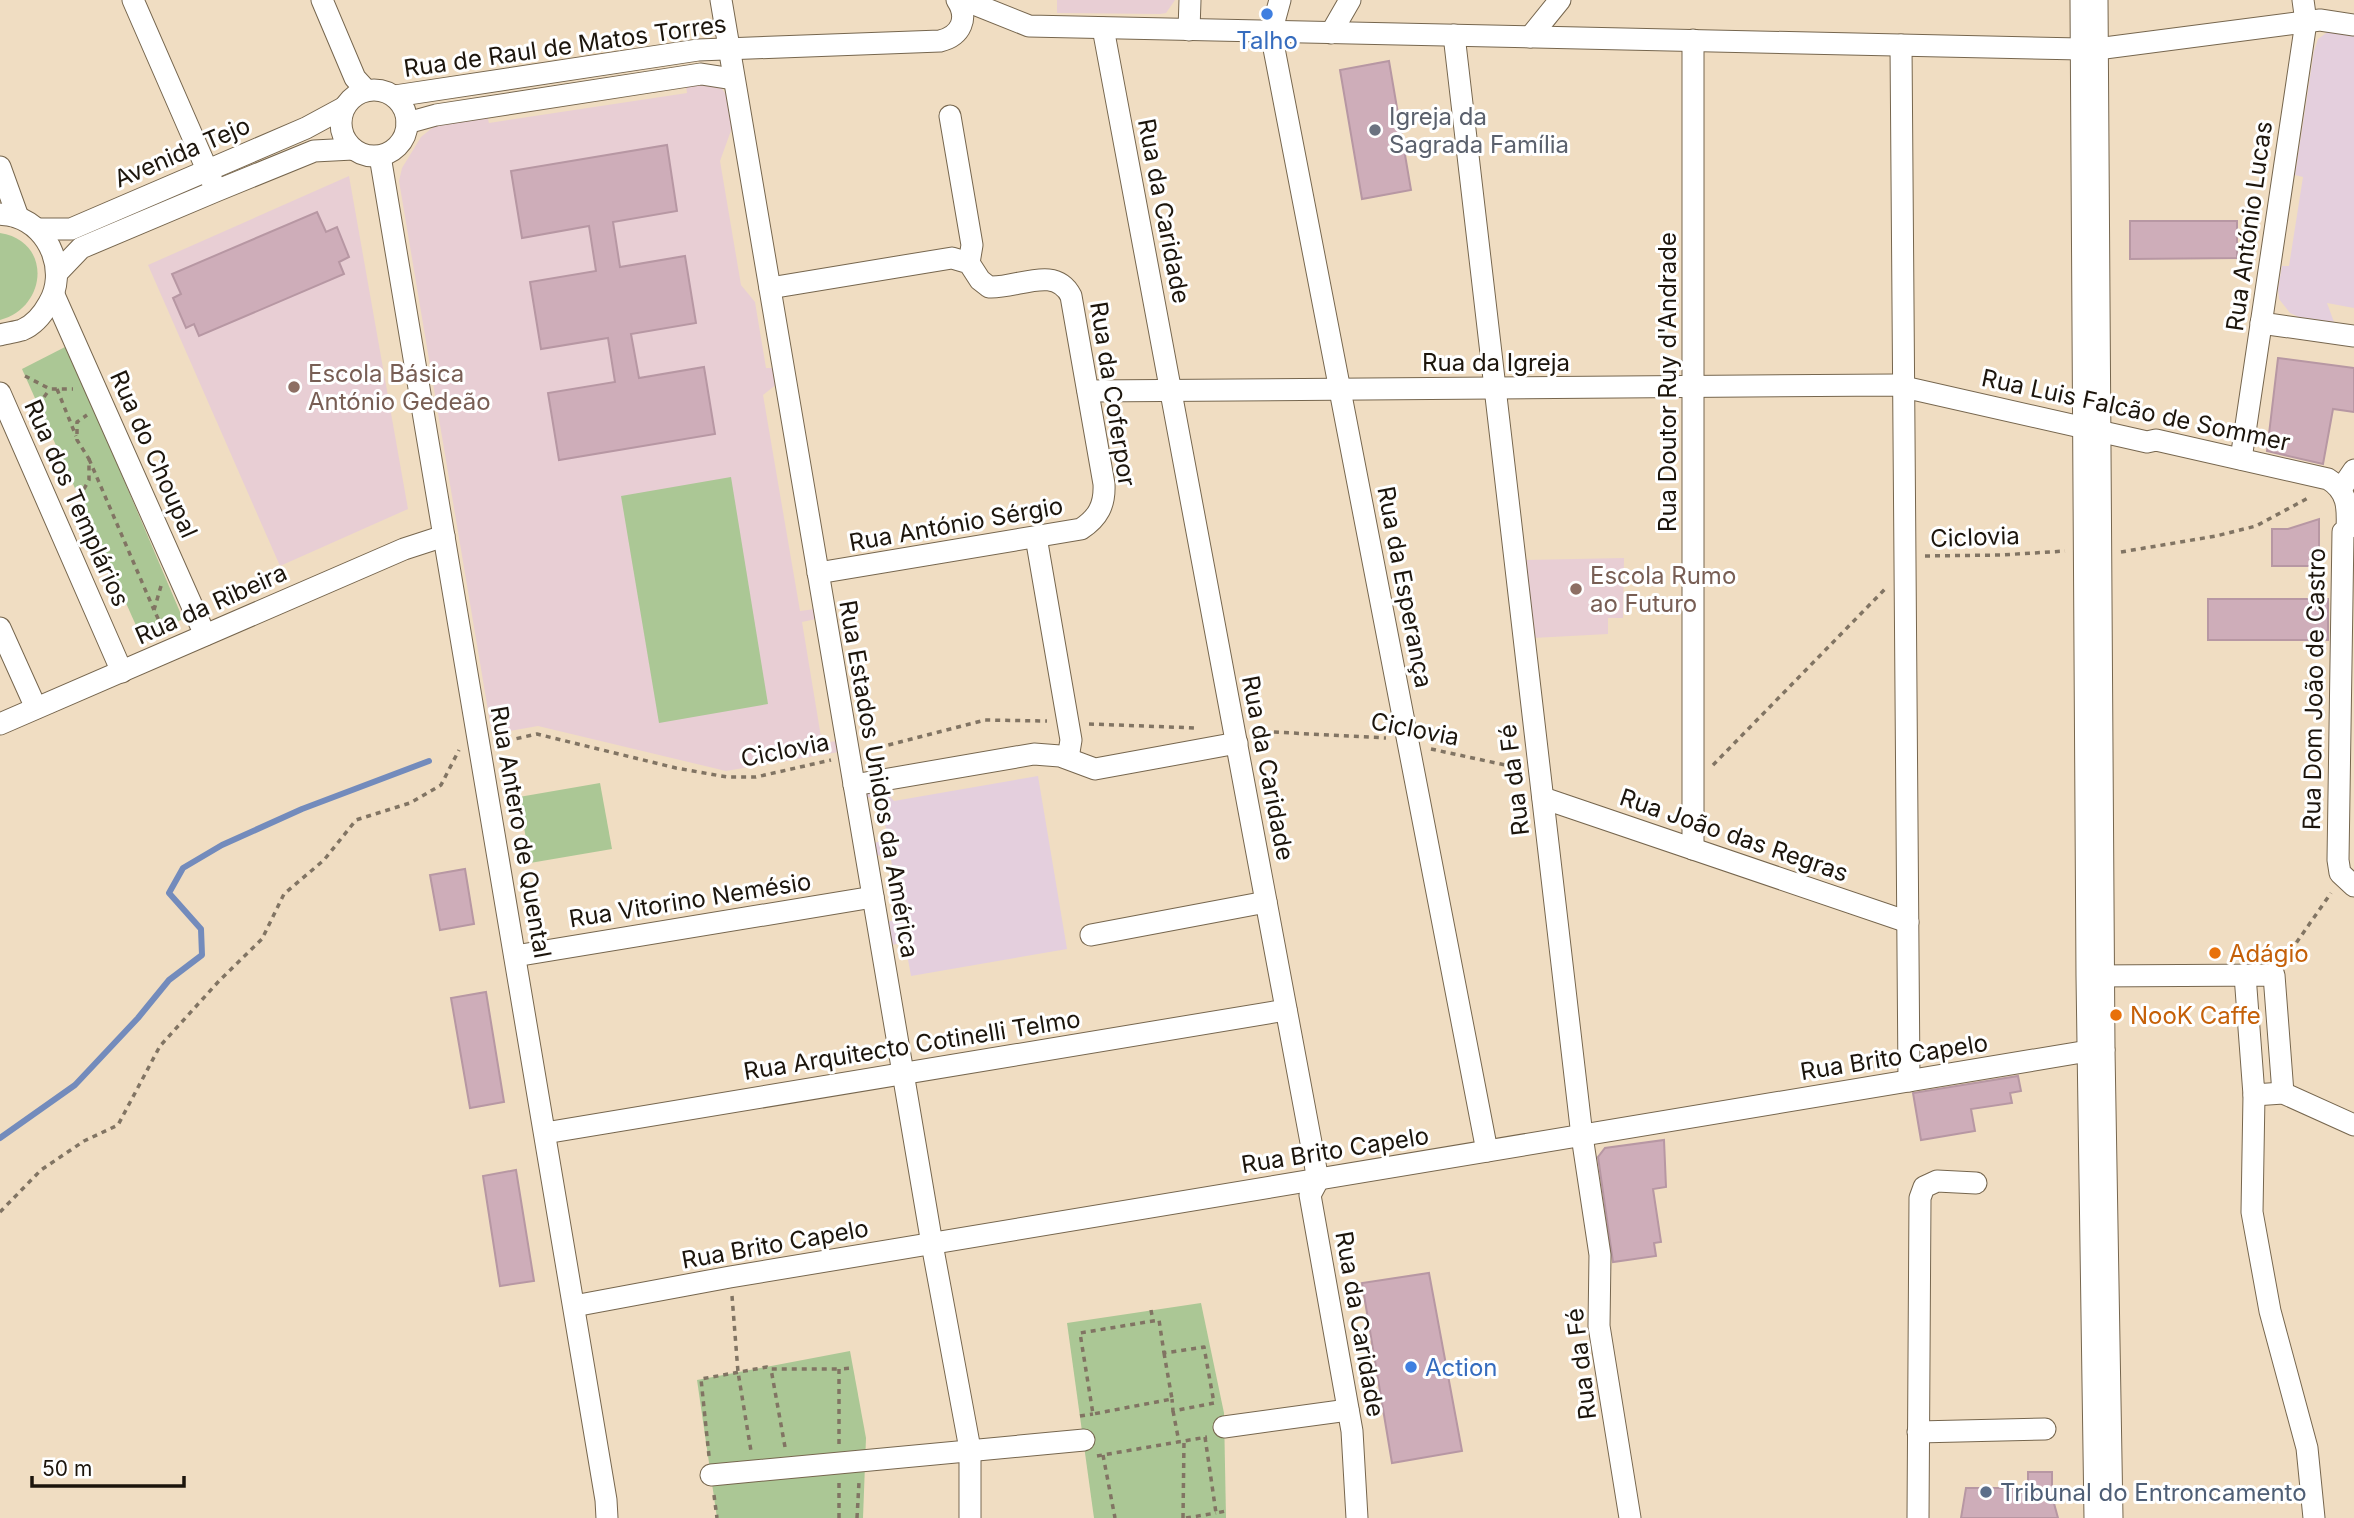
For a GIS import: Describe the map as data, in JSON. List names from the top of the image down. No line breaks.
{"streets":{"street":["Rua de Raul de Matos Torres","Avenida Tejo","Rua da Caridade","Rua António Lucas","Rua da Igreja","Rua Doutor Ruy d'Andrade","Rua da Coferpor","Rua Luis Falcão de Sommer","Rua do Choupal","Rua dos Templários","Rua António Sérgio","Rua da Esperança","Rua da Ribeira","Rua Dom João de Castro","Rua Estados Unidos da América","Rua da Fé","Rua Antero de Quental","Rua João das Regras","Rua Vitorino Nemésio","Rua Arquitecto Cotinelli Telmo","Rua Brito Capelo"],"path":["Ciclovia"]},"crossings":[["Rua de Raul de Matos Torres","Avenida Tejo"],["Rua de Raul de Matos Torres","Rua Estados Unidos da América"],["Rua de Raul de Matos Torres","Rua Antero de Quental"],["Avenida Tejo","Rua Antero de Quental"],["Rua da Caridade","Rua da Igreja"],["Rua da Caridade","Ciclovia"],["Rua da Caridade","Rua Arquitecto Cotinelli Telmo"],["Rua da Caridade","Rua Brito Capelo"],["Rua António Lucas","Rua Luis Falcão de Sommer"],["Rua da Igreja","Rua Doutor Ruy d'Andrade"],["Rua da Igreja","Rua da Coferpor"],["Rua da Igreja","Rua Luis Falcão de Sommer"],["Rua da Igreja","Rua da Esperança"],["Rua da Igreja","Rua da Fé"],["Rua Doutor Ruy d'Andrade","Ciclovia"],["Rua Doutor Ruy d'Andrade","Rua João das Regras"],["Rua da Coferpor","Rua António Sérgio"],["Rua Luis Falcão de Sommer","Ciclovia"],["Rua Luis Falcão de Sommer","Rua Dom João de Castro"],["Rua do Choupal","Rua da Ribeira"],["Rua dos Templários","Rua da Ribeira"],["Rua António Sérgio","Rua Estados Unidos da América"],["Ciclovia","Rua da Esperança"],["Ciclovia","Rua Dom João de Castro"],["Ciclovia","Rua Estados Unidos da América"],["Ciclovia","Rua da Fé"],["Ciclovia","Rua Antero de Quental"],["Ciclovia","Rua João das Regras"],["Rua da Esperança","Rua Brito Capelo"],["Rua da Ribeira","Rua Antero de Quental"],["Rua Estados Unidos da América","Rua Vitorino Nemésio"],["Rua Estados Unidos da América","Rua Arquitecto Cotinelli Telmo"],["Rua Estados Unidos da América","Rua Brito Capelo"],["Rua da Fé","Rua João das Regras"],["Rua da Fé","Rua Brito Capelo"],["Rua Antero de Quental","Rua Vitorino Nemésio"],["Rua Antero de Quental","Rua Arquitecto Cotinelli Telmo"],["Rua Antero de Quental","Rua Brito Capelo"]],"places":["Talho","Igreja da Sagrada Família","Escola Básica António Gedeão","Escola Rumo ao Futuro","Adágio","NooK Caffe","Action","Tribunal do Entroncamento"],"scale_bar":"50 m"}
